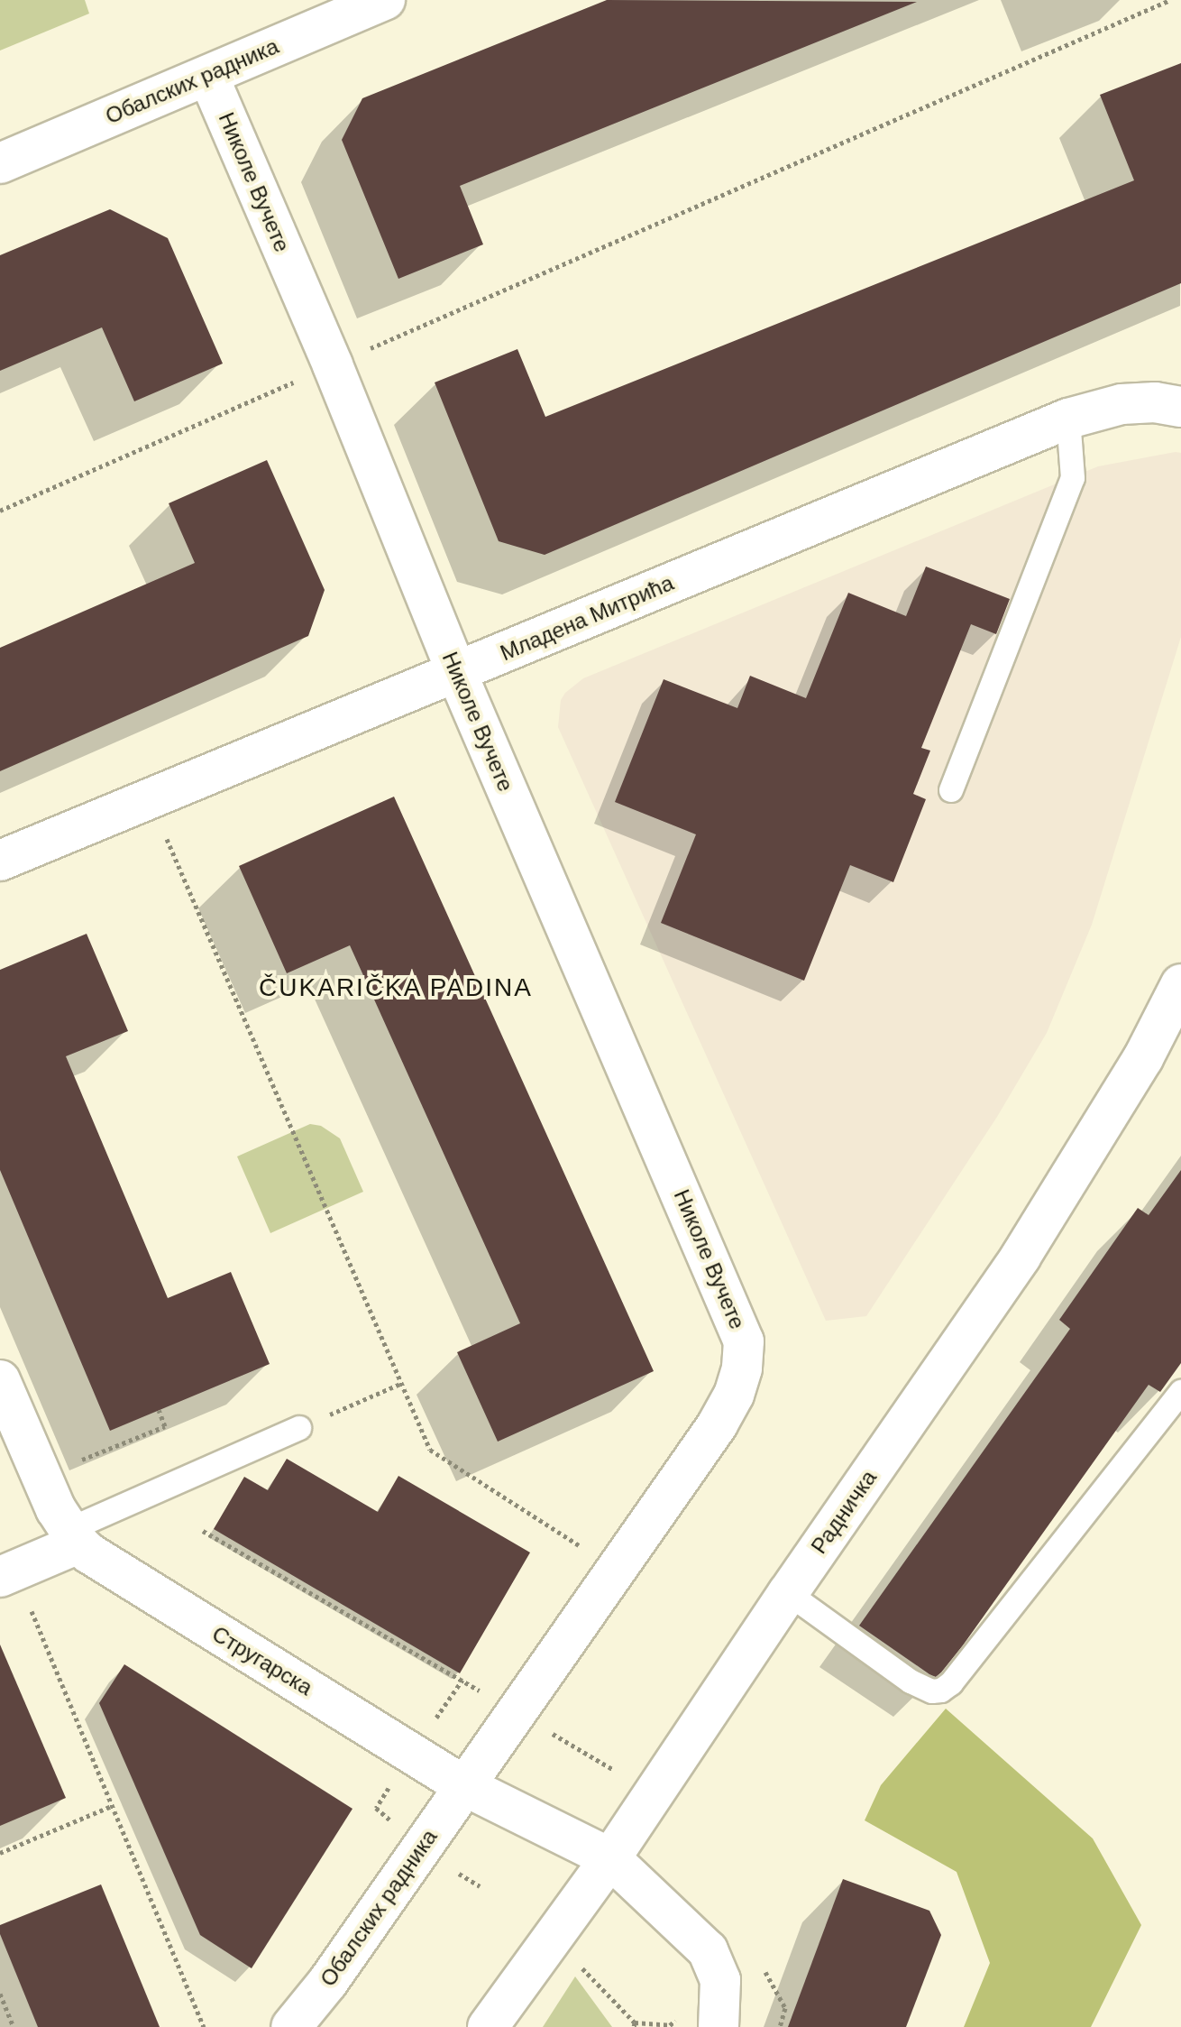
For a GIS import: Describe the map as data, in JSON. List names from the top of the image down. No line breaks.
{"streets":{"street":["Обалских радника","Николе Вучете","Младена Митрића","Радничка","Стругарска"]},"crossings":[["Обалских радника","Николе Вучете"],["Обалских радника","Стругарска"],["Николе Вучете","Младена Митрића"],["Радничка","Стругарска"]],"districts":["ČUKARIČKA PADINA"]}
